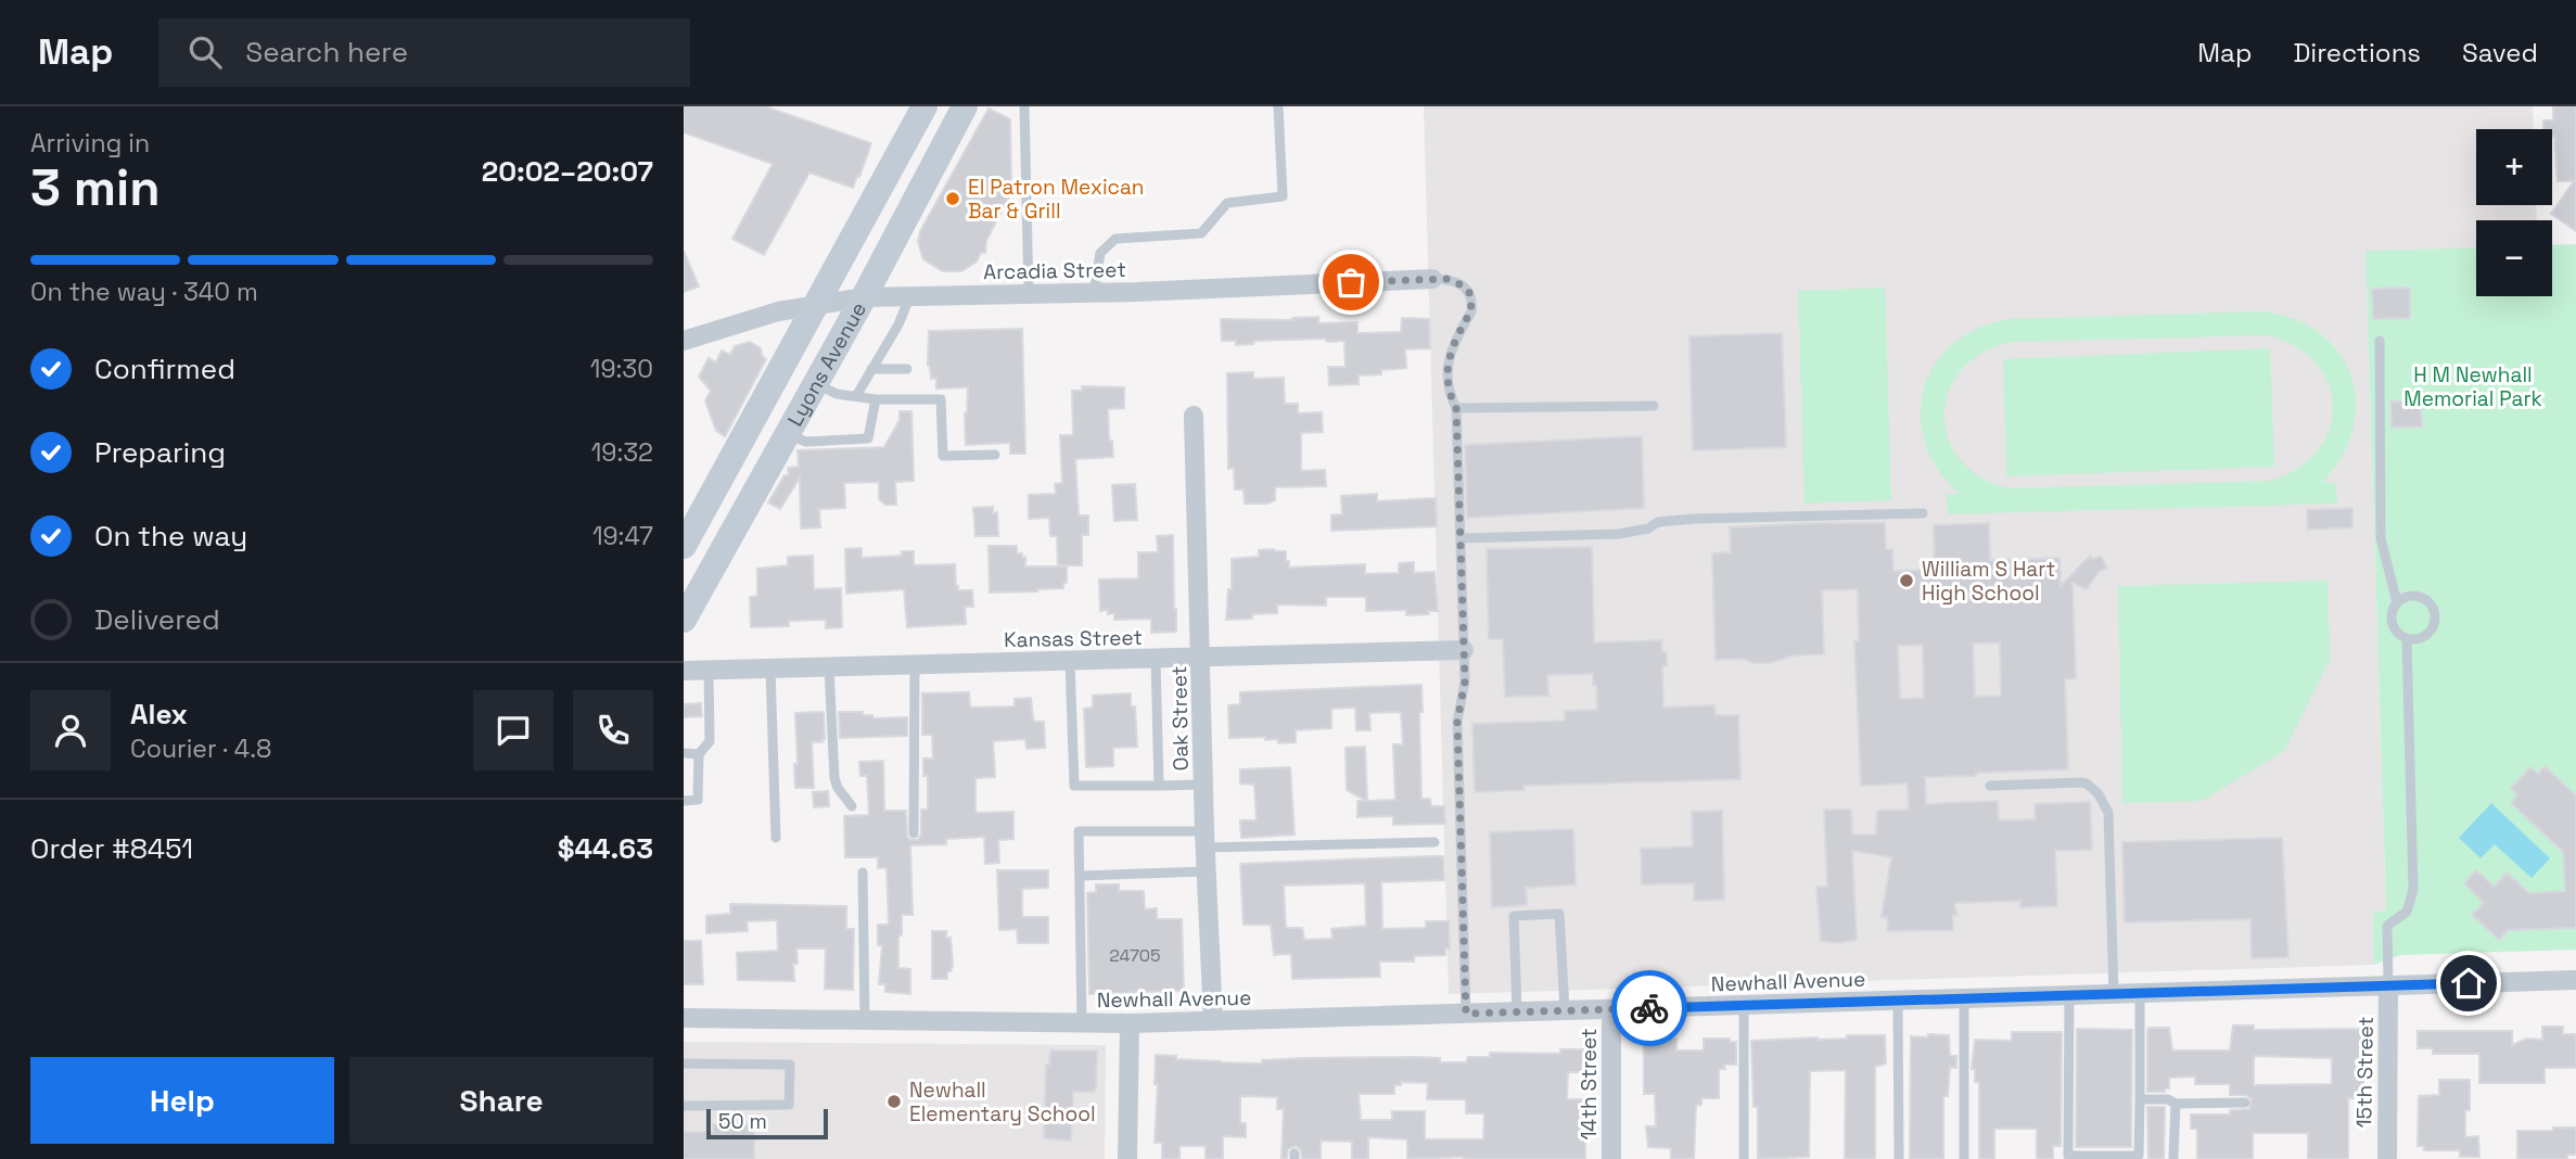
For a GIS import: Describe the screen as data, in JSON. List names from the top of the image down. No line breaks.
{"streets":{"main road":["Lyons Avenue"],"street":["Arcadia Street","Kansas Street","Oak Street","Newhall Avenue","15th Street","14th Street"]},"crossings":[["Arcadia Street","Lyons Avenue"],["Kansas Street","Oak Street"],["Oak Street","Newhall Avenue"],["Newhall Avenue","15th Street"],["Newhall Avenue","14th Street"]],"parks":["H M Newhall Memorial Park"],"places":["El Patron Mexican Bar & Grill","William S Hart High School","Newhall Elementary School"],"house_numbers":["24705"],"scale_bar":"50 m","page":{"header":"Map","search":"Search here","nav":["Map","Directions","Saved"],"heading":["3 min","Arriving in","20:02–20:07"],"panel":["Alex","Courier · 4.8","Order #8451","$44.63"],"map_buttons":["+","−"],"bar":"On the way · 340 m","list":[["Confirmed","19:30"],["Preparing","19:32"],["On the way","19:47"],"Delivered"],"buttons":["Help","Share"],"scale":"50 m"}}
